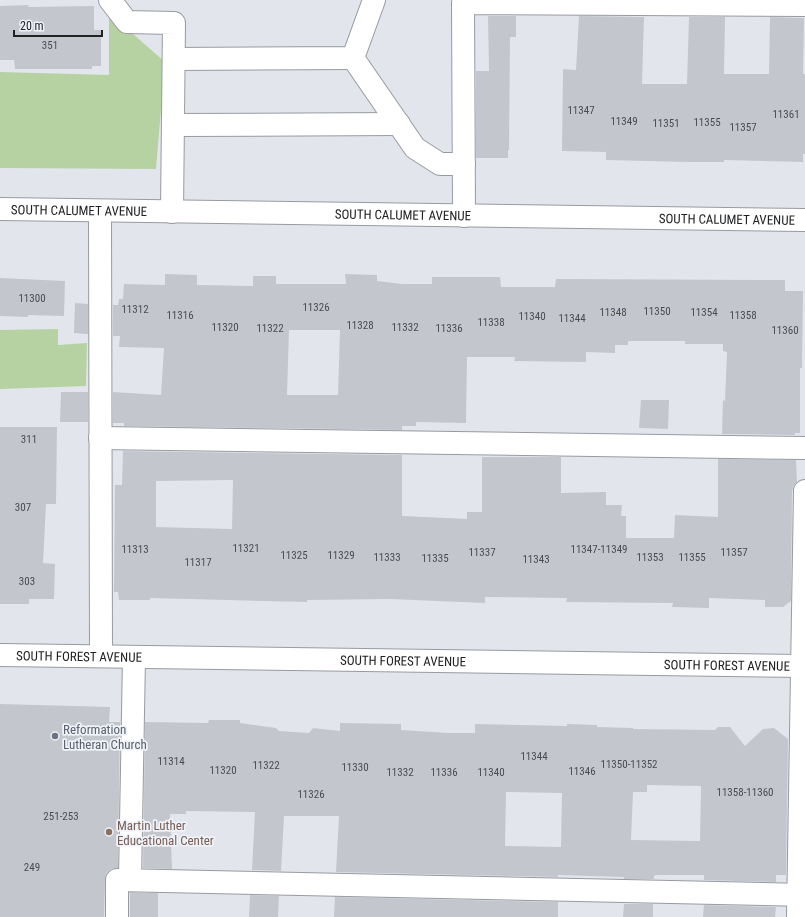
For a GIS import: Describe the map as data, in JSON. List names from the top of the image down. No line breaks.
{"streets":{"street":["SOUTH CALUMET AVENUE","SOUTH FOREST AVENUE"]},"places":["Reformation Lutheran Church","Martin Luther Educational Center"],"house_numbers":["351","11347","11361","11349","11355","11351","11357","11300","11326","11312","11350","11348","11354","11316","11358","11340","11344","11338","11328","11320","11332","11322","11336","11360","311","307","11321","11313","11347-11349","11337","11357","11325","11329","11333","11353","11355","11335","11343","11317","303","11344","11314","11350-11352","11322","11330","11320","11346","11332","11336","11340","11358-11360","11326","251-253","249"],"scale_bar":"20 m"}
